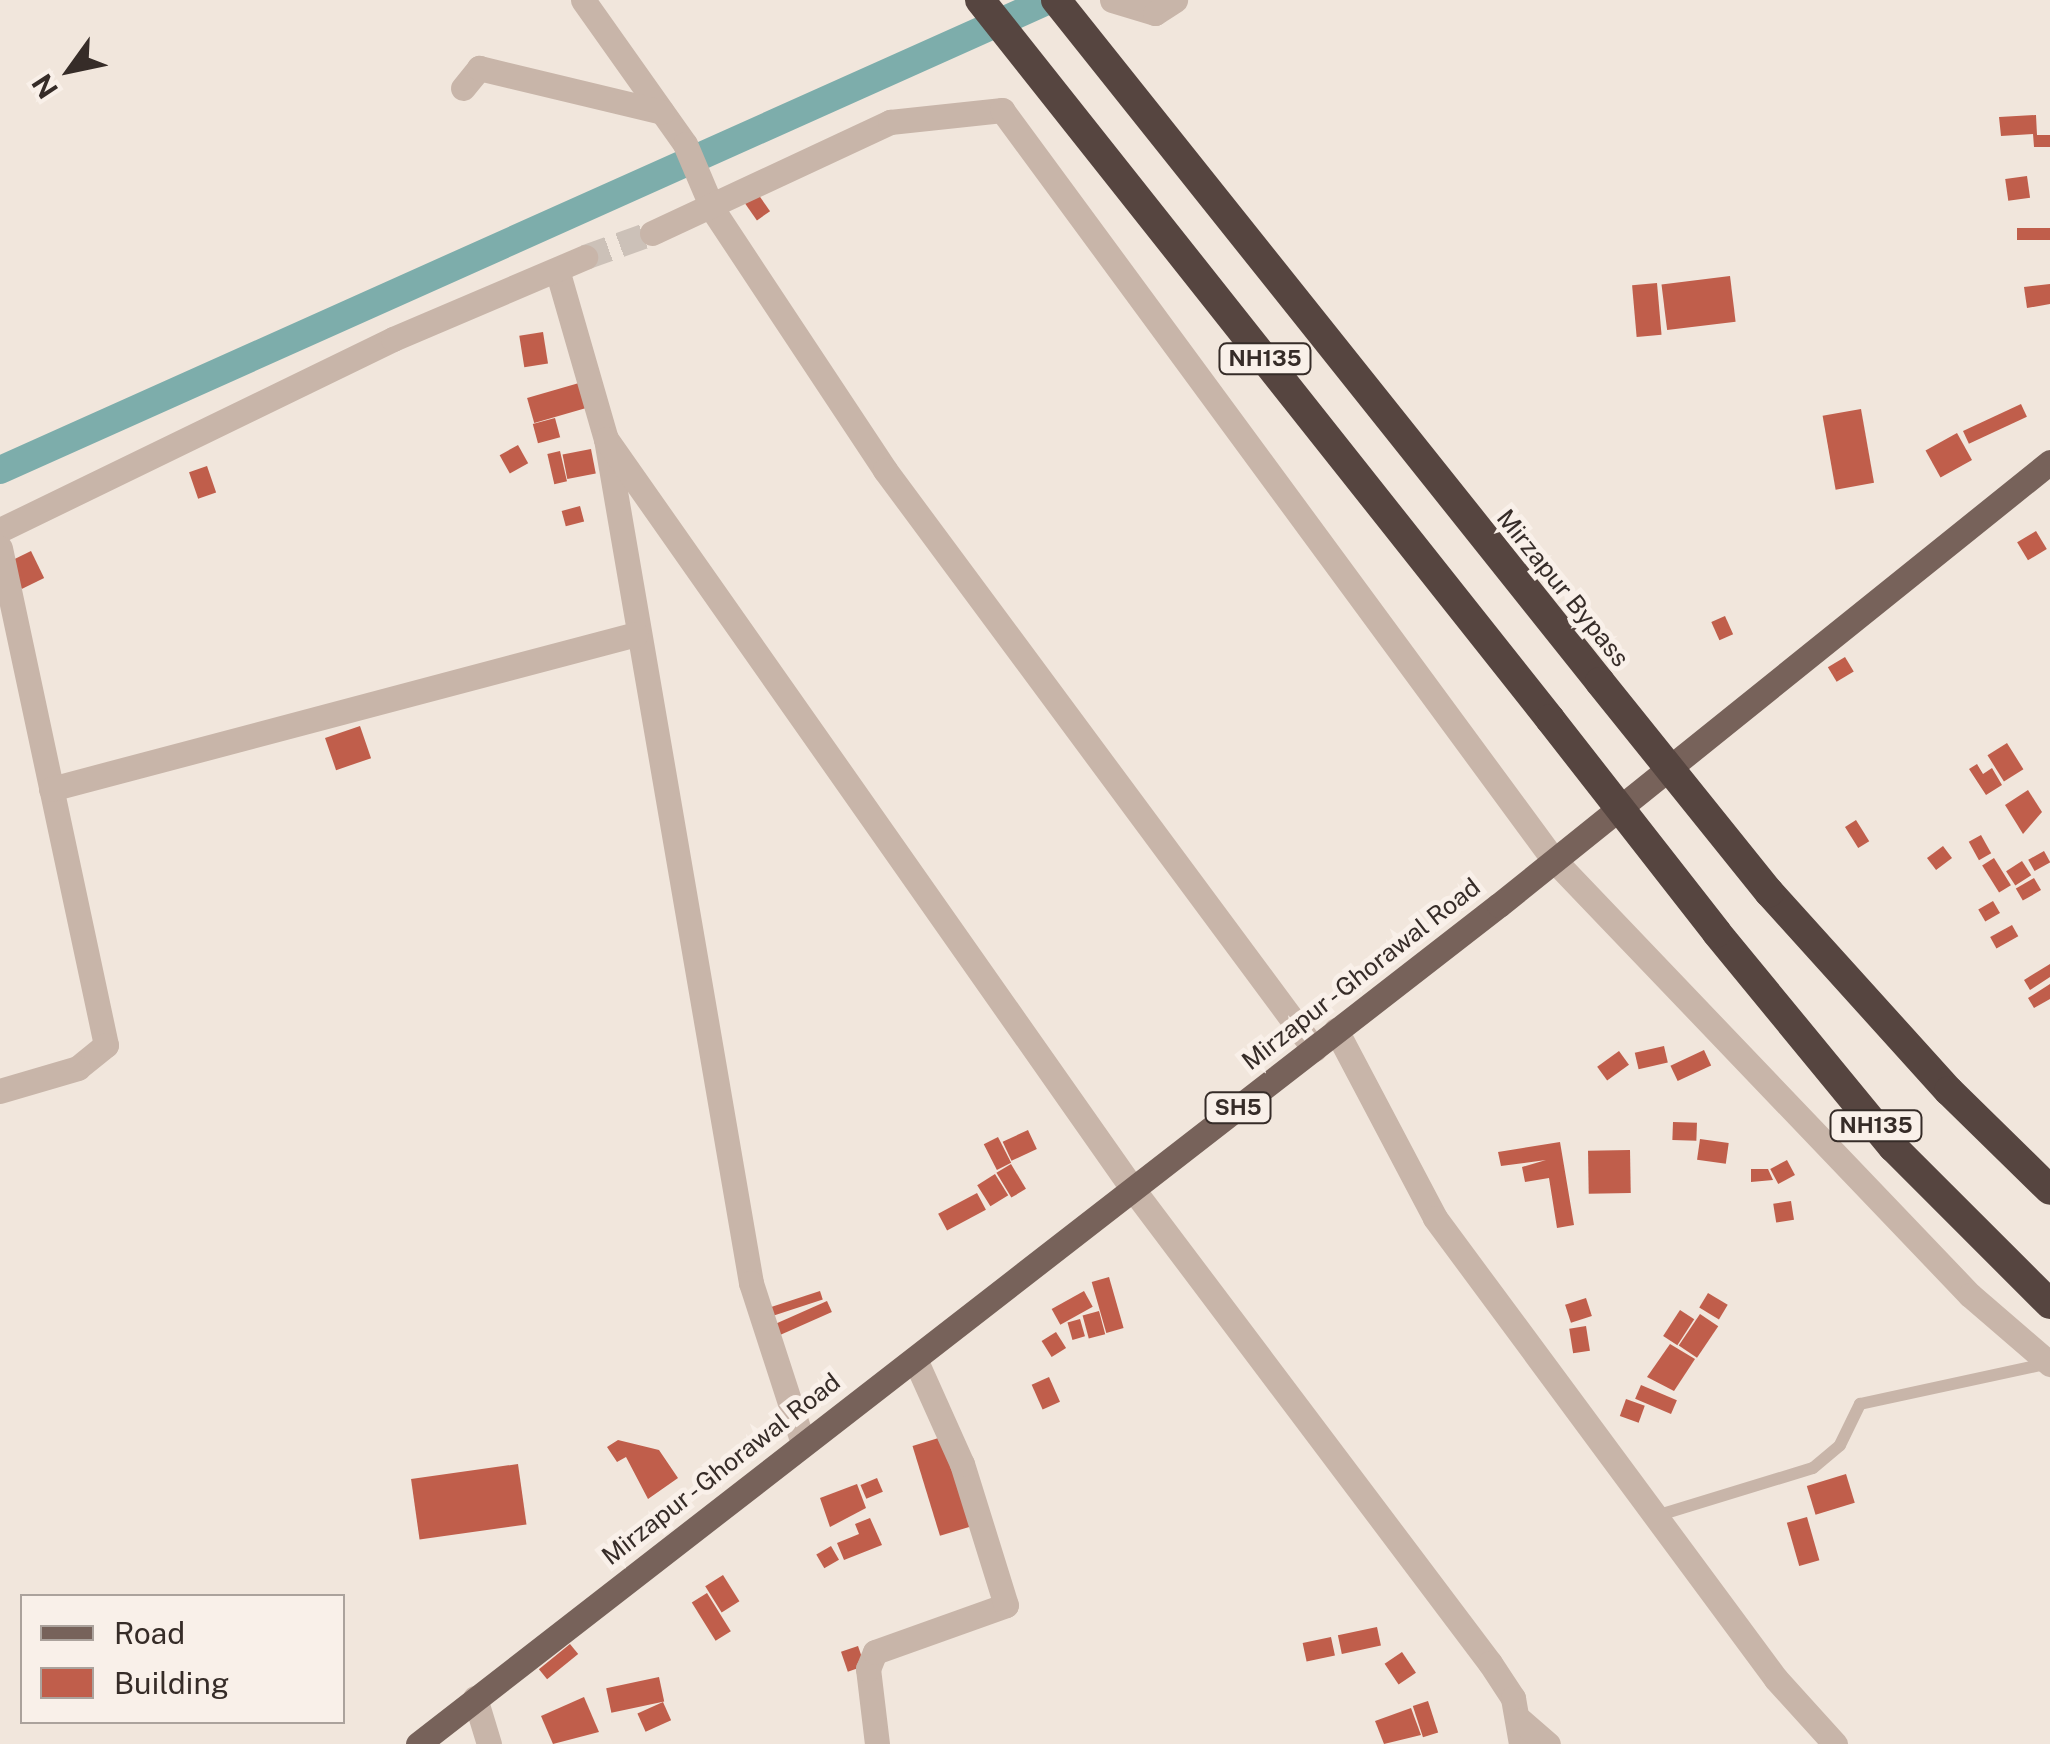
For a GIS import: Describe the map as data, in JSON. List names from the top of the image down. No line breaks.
{"streets":{"highway":["NH135","Mirzapur Bypass"],"main road":["Mirzapur - Ghorawal Road","SH5"]},"legend":["Road","Building"],"north":"bottom left"}
